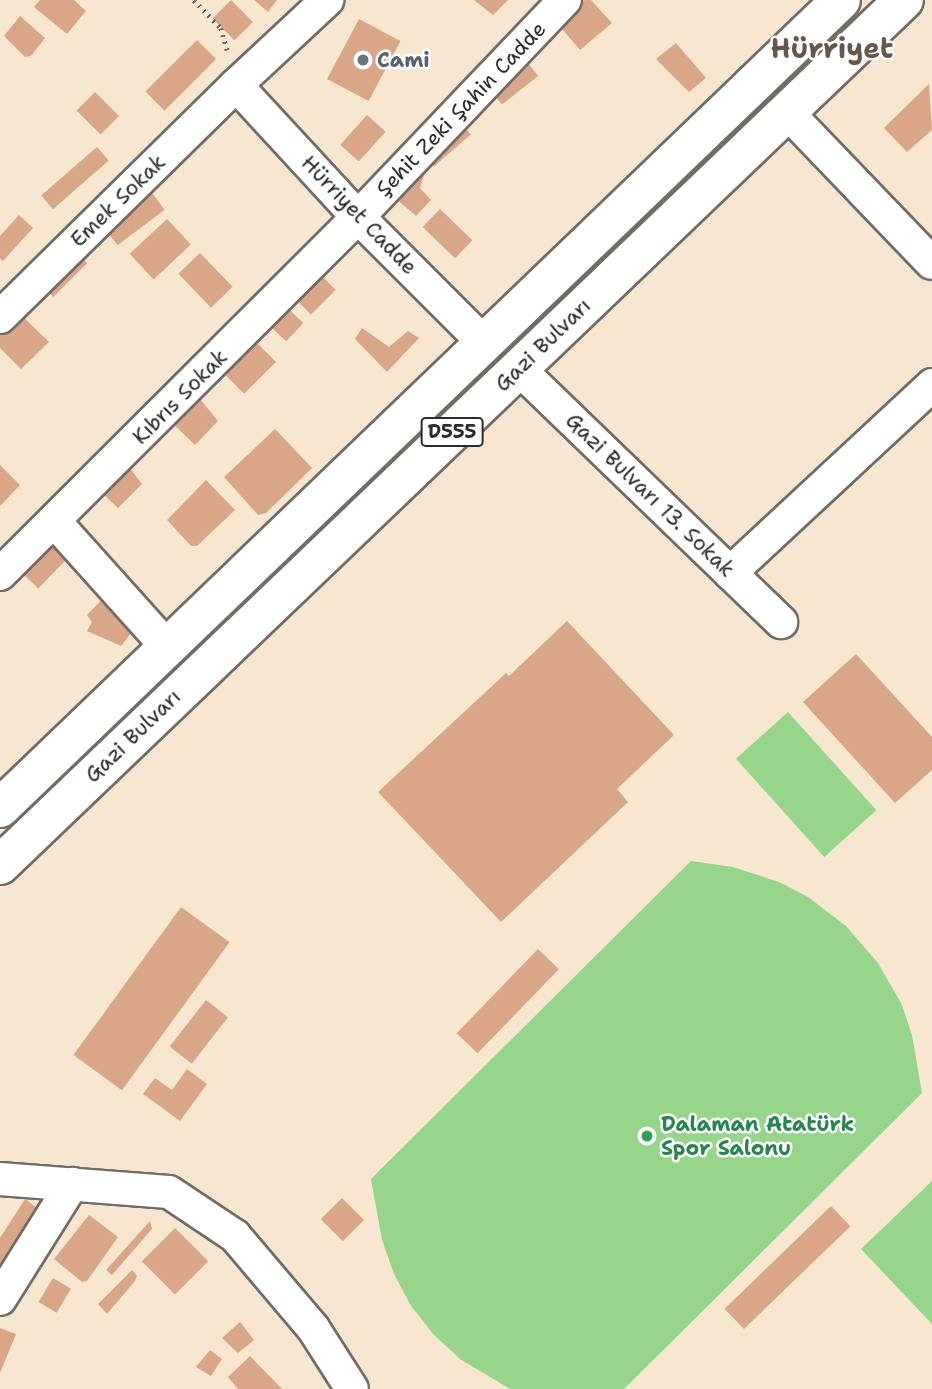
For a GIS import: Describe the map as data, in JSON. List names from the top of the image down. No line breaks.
{"streets":{"main road":["Gazi Bulvarı","D555"],"street":["Şehit Zeki Şahin Cadde","Emek Sokak","Hürriyet Cadde","Kıbrıs Sokak","Gazi Bulvarı 13. Sokak"]},"crossings":[["Şehit Zeki Şahin Cadde","Hürriyet Cadde"],["Şehit Zeki Şahin Cadde","Kıbrıs Sokak"],["Emek Sokak","Hürriyet Cadde"],["Hürriyet Cadde","Gazi Bulvarı"],["Hürriyet Cadde","Kıbrıs Sokak"],["Gazi Bulvarı","Gazi Bulvarı 13. Sokak"]],"districts":["Hürriyet"],"places":["Cami","Dalaman Atatürk Spor Salonu"]}
